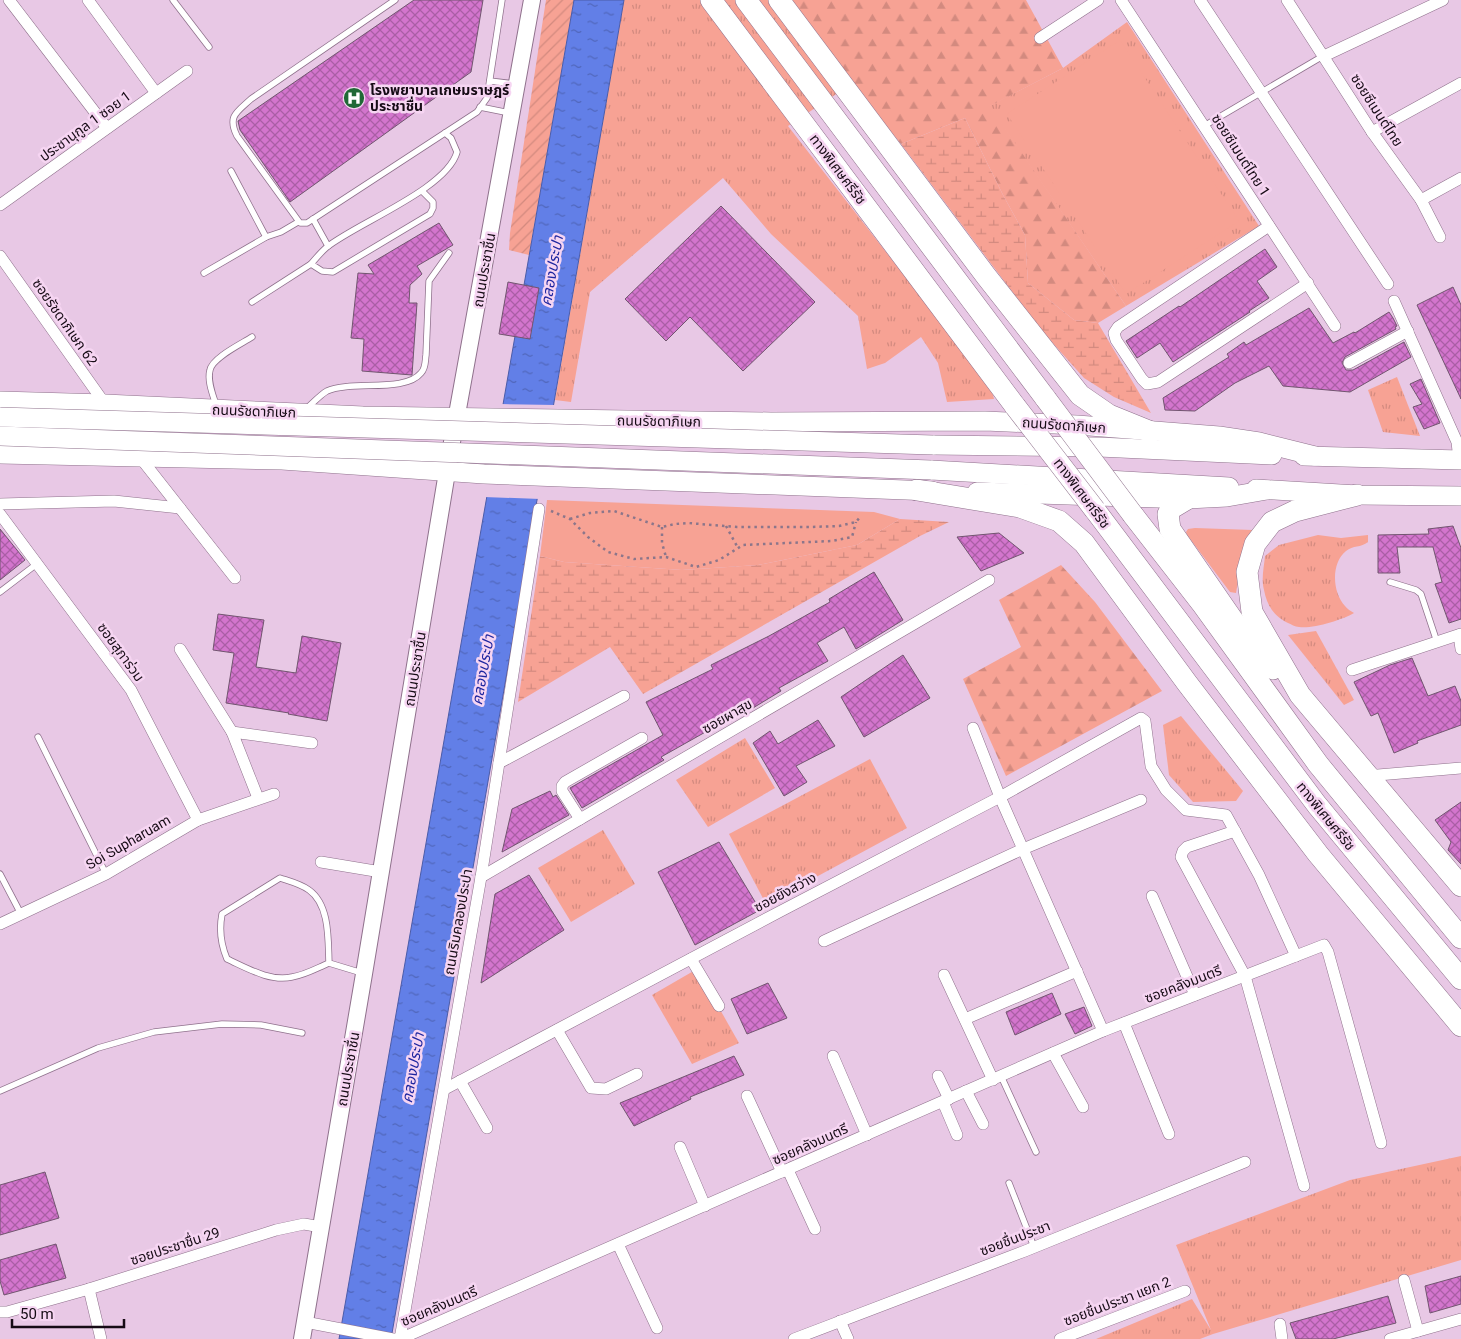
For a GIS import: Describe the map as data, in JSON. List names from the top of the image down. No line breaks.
{"streets":{"highway":["ทางพิเศษศรีรัช"],"main road":["ถนนประชาชื่น","ถนนรัชดาภิเษก"],"street":["ซอยซีเมนต์ไทย","ประชานุกูล 1 ซอย 1","ซอยซีเมนต์ไทย 1","ซอยรัชดาภิเษก 62","ซอยสุภาร่วม","ซอยผาสุข","Soi Supharuam","ซอยยังสว่าง","ถนนริมคลองประปา","ซอยคลังมนตรี","ซอยชื่นประชา","ซอยประชาชื่น 29","ซอยชื่นประชา แยก 2"]},"crossings":[["ถนนประชาชื่น","ถนนรัชดาภิเษก"],["ถนนประชาชื่น","ซอยคลังมนตรี"],["ถนนประชาชื่น","ซอยประชาชื่น 29"],["ซอยรัชดาภิเษก 62","ถนนรัชดาภิเษก"],["ซอยสุภาร่วม","Soi Supharuam"],["ซอยผาสุข","ถนนริมคลองประปา"],["ซอยยังสว่าง","ถนนริมคลองประปา"],["ถนนริมคลองประปา","ซอยคลังมนตรี"]],"water":["คลองประปา"],"places":{"hospital":["โรงพยาบาลเกษมราษฎร์ ประชาชื่น"]},"scale_bar":"50 m"}
